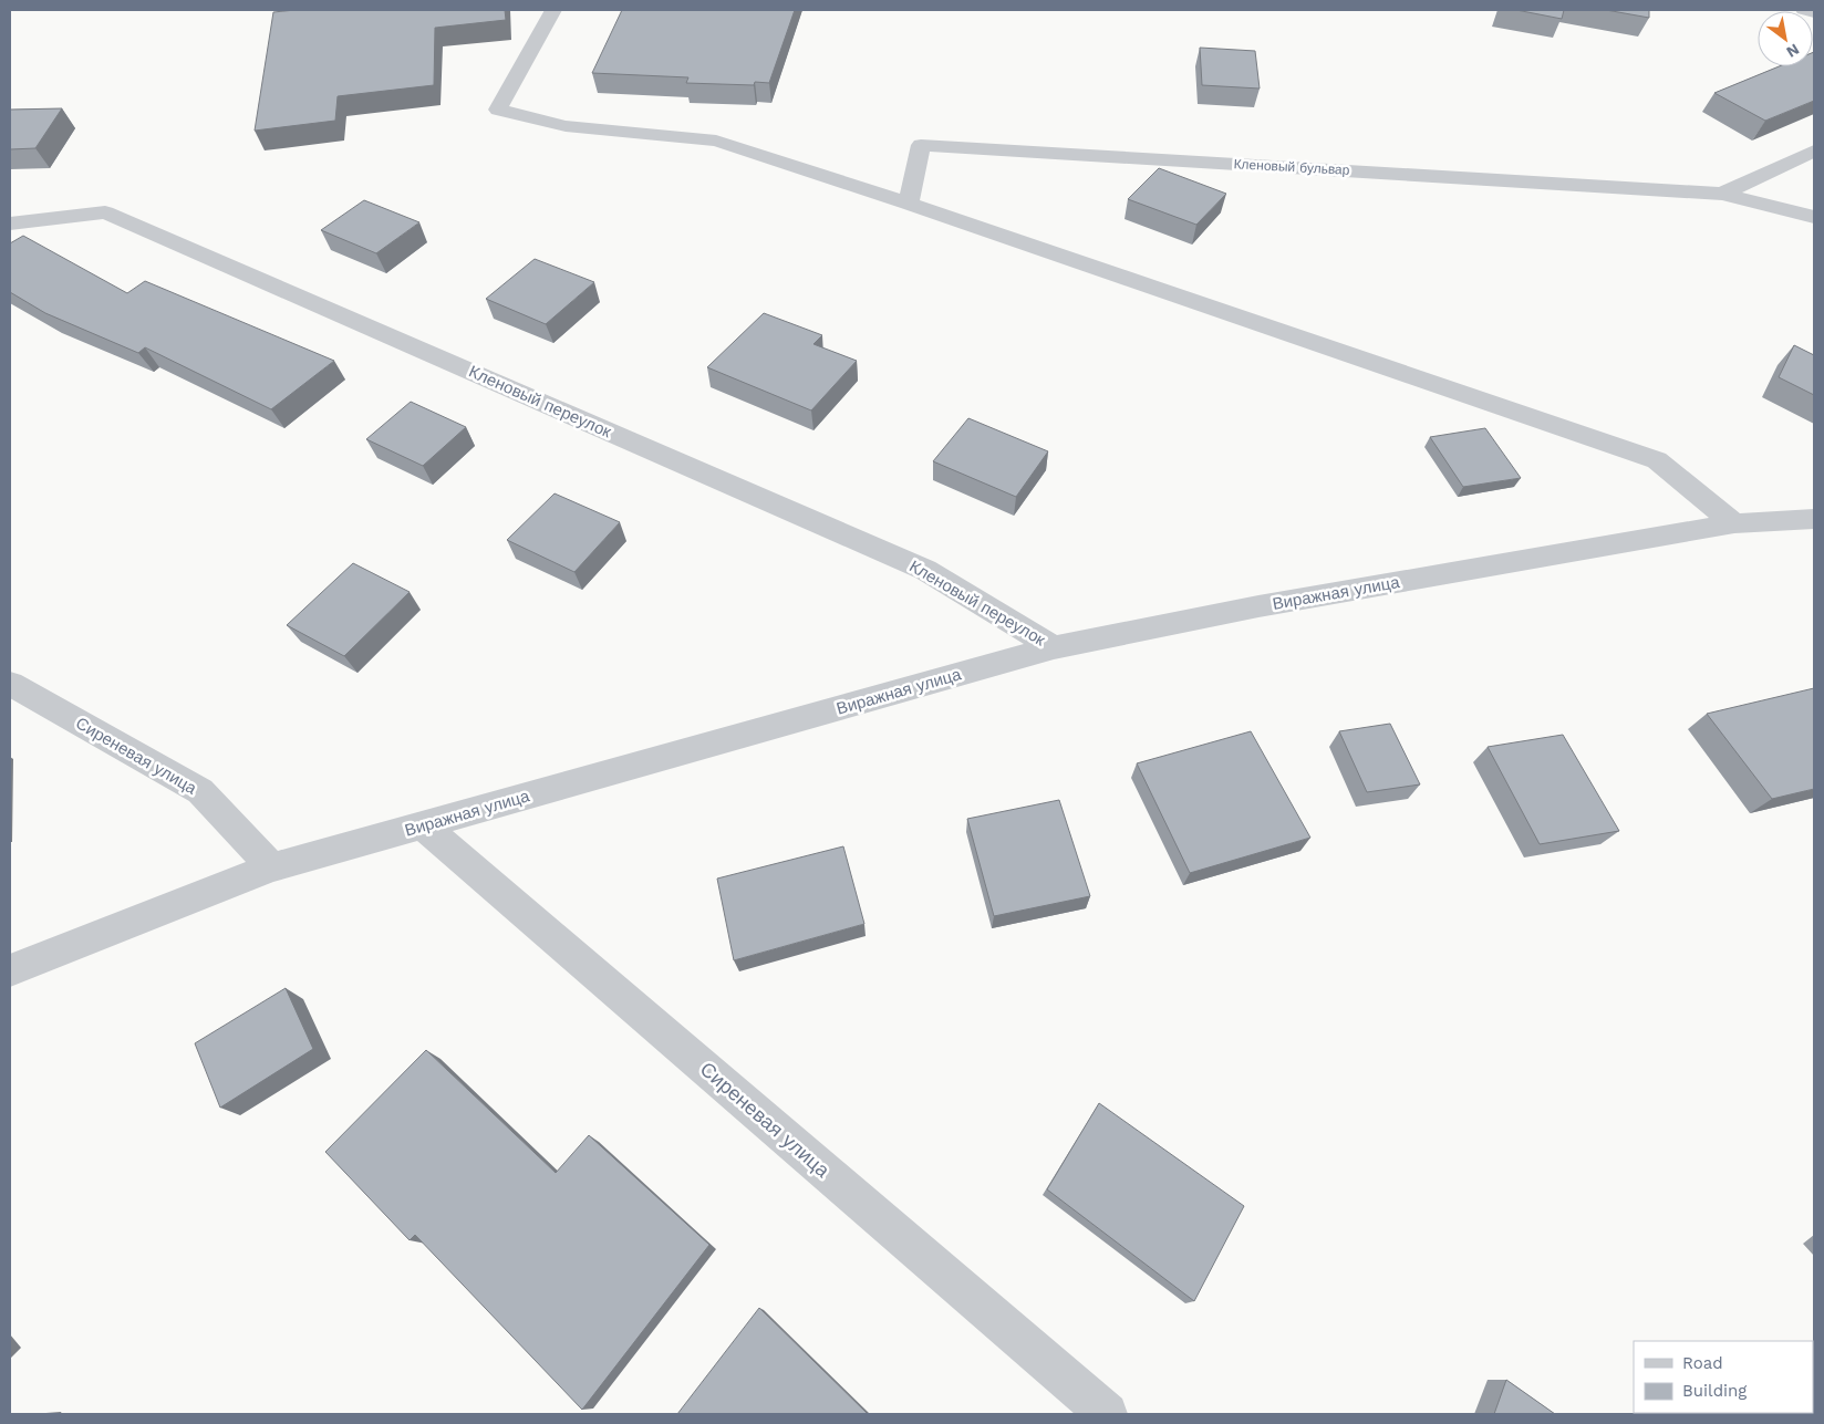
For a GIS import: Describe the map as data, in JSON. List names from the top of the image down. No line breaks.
{"streets":{"street":["Кленовый бульвар","Кленовый переулок","Виражная улица","Сиреневая улица"]},"crossings":[["Кленовый переулок","Виражная улица"],["Виражная улица","Сиреневая улица"]],"legend":["Road","Building"],"north":"bottom right"}
